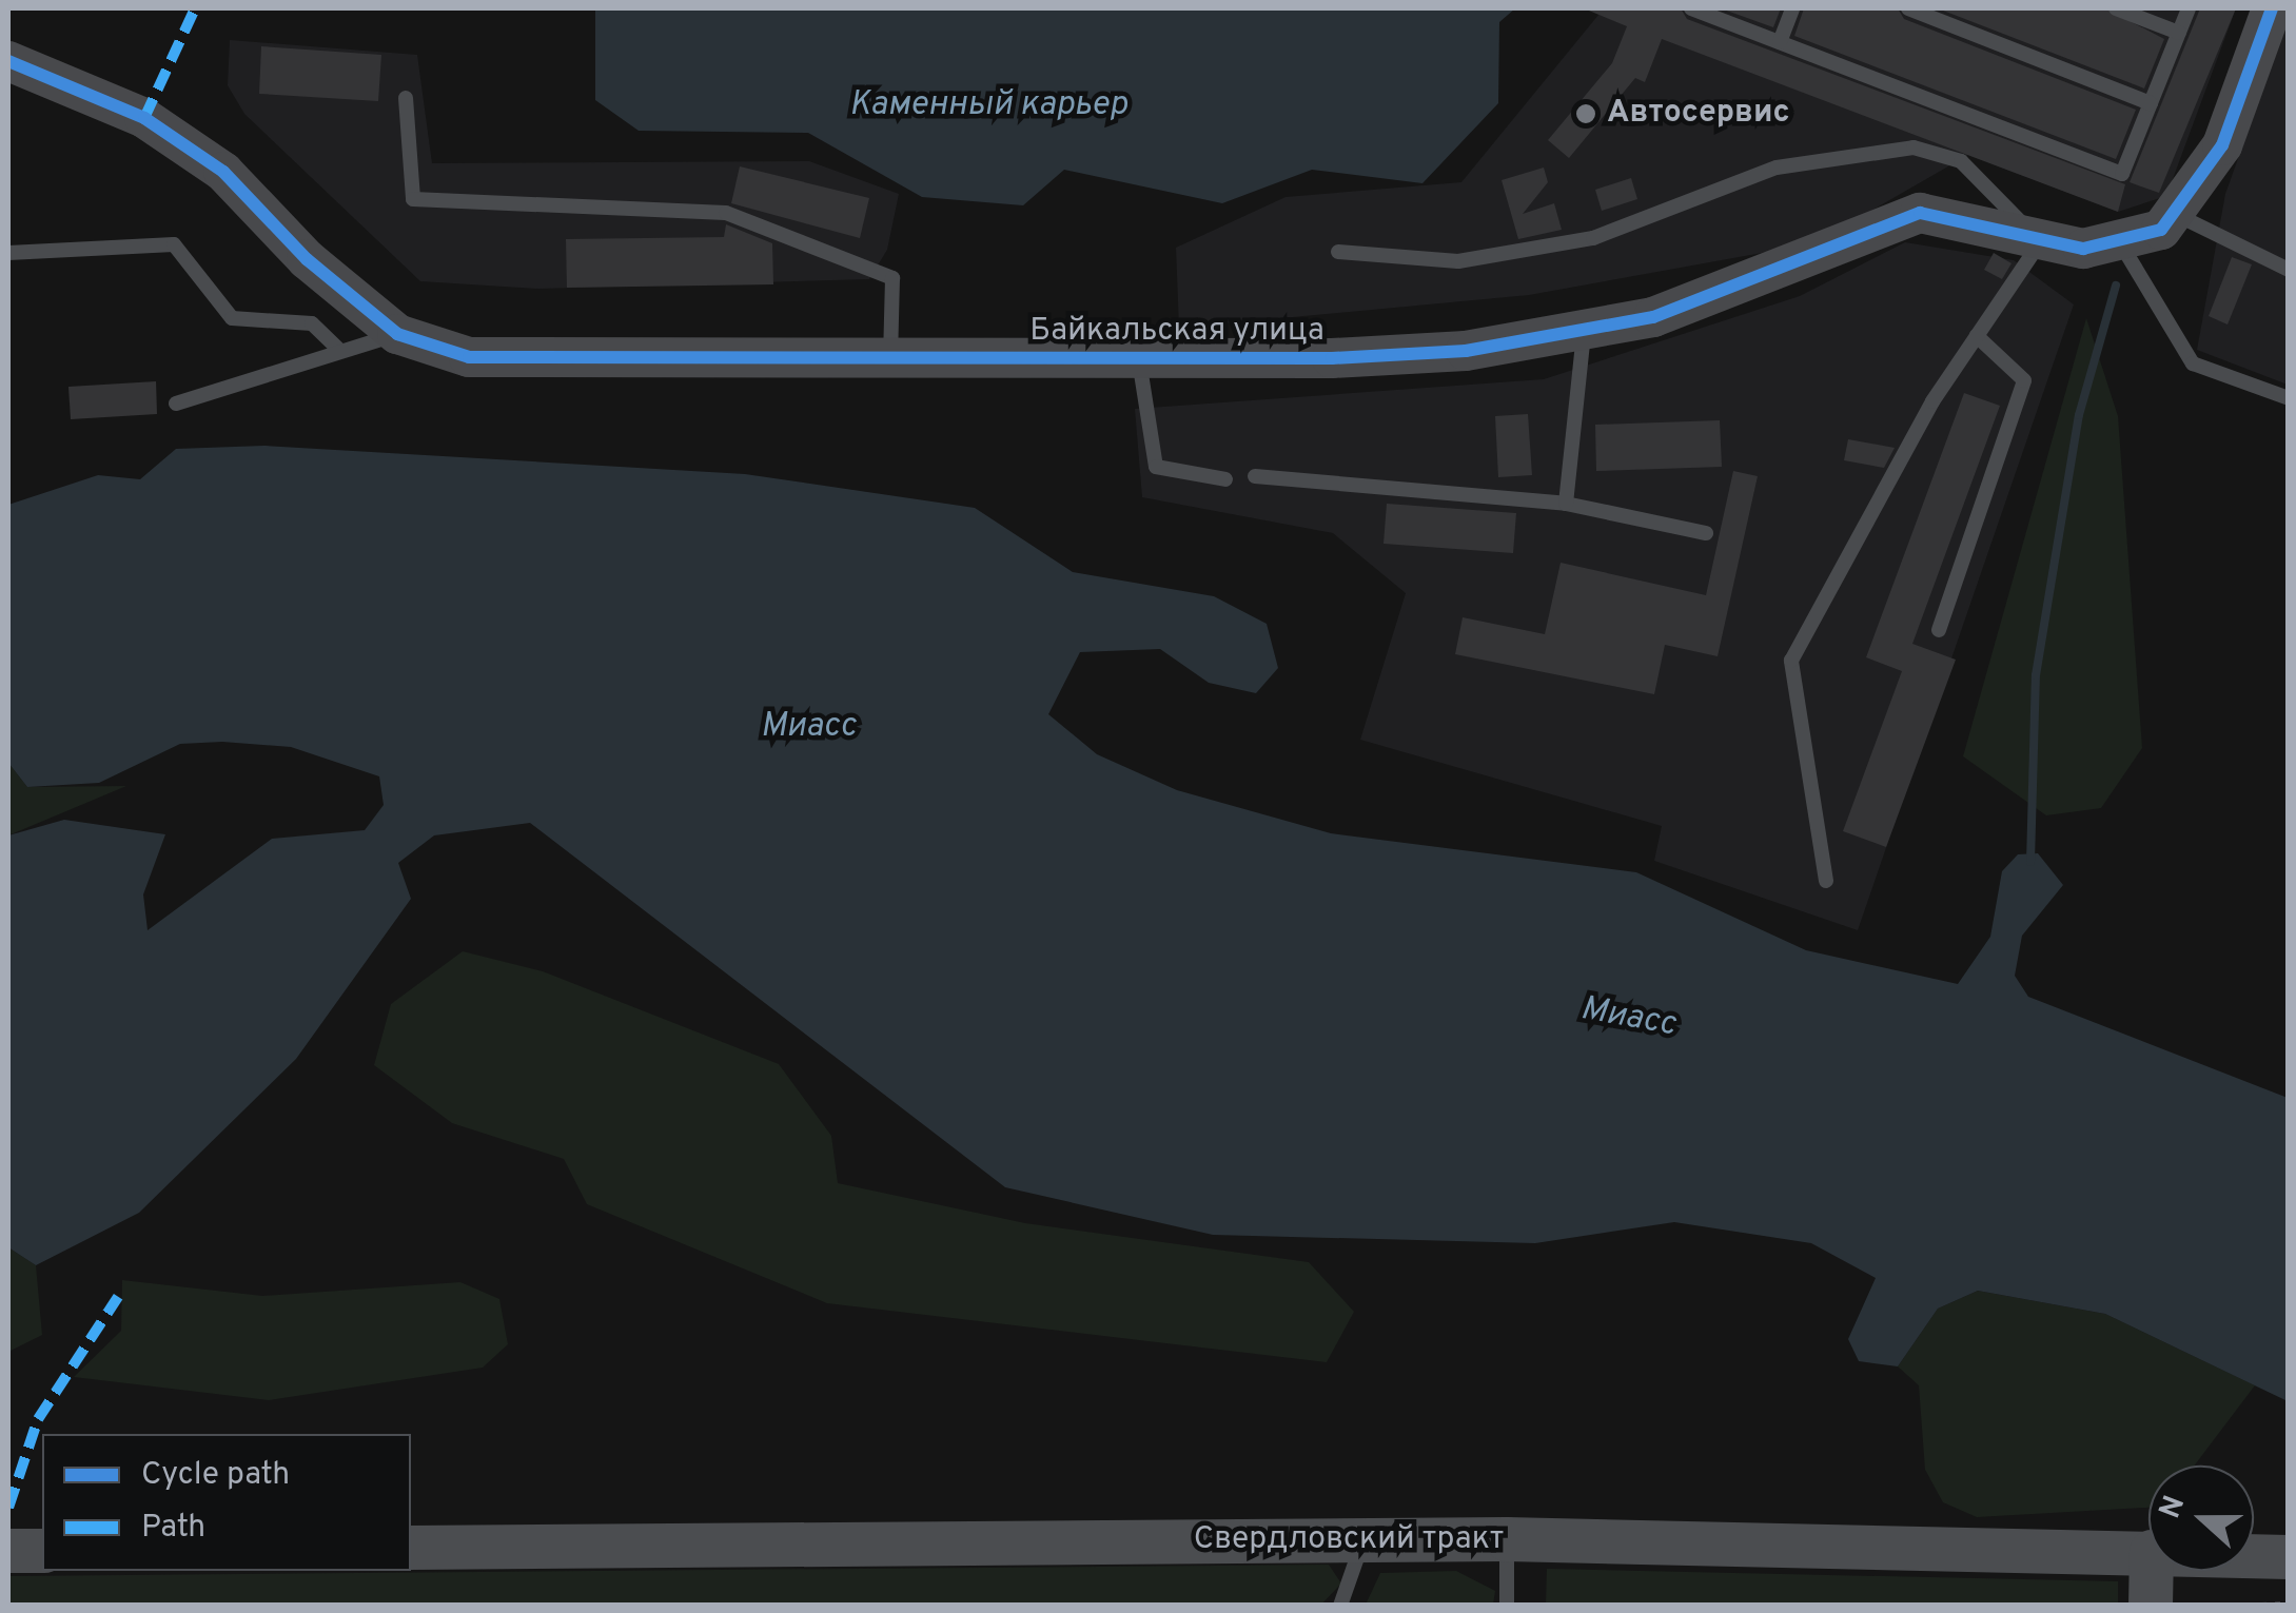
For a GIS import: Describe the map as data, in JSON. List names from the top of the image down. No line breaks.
{"streets":{"main road":["Свердловский тракт"],"street":["Байкальская улица"]},"water":["Каменный карьер","Миасс"],"places":["Автосервис"],"legend":["Cycle path","Path"],"north":"left"}
